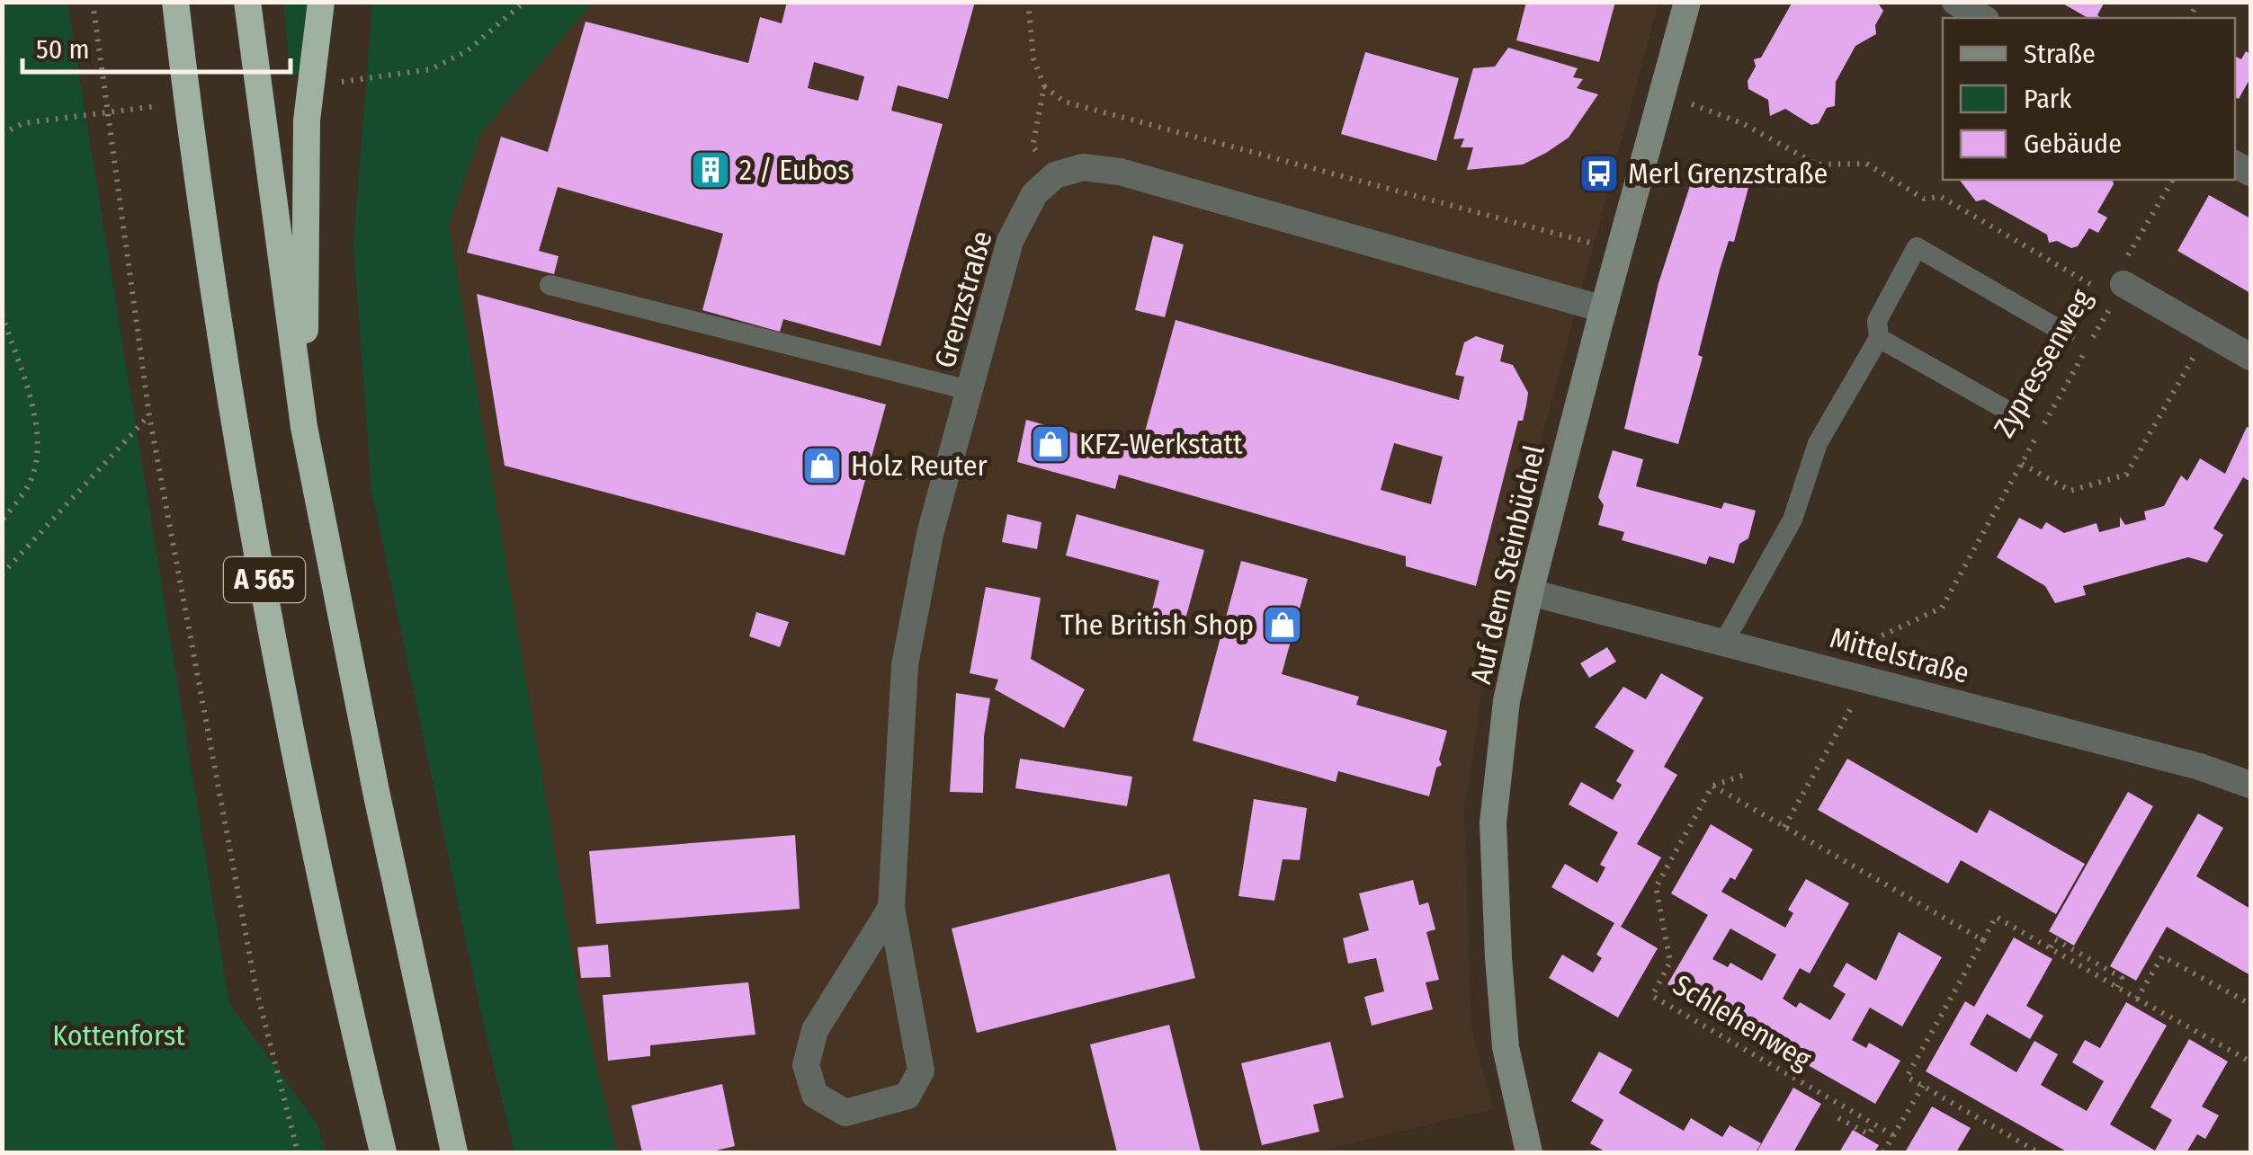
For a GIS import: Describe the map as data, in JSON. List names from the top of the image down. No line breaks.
{"streets":{"highway":["A 565"],"street":["Grenzstraße","Zypressenweg","Auf dem Steinbüchel","Mittelstraße"],"path":["Schlehenweg"]},"crossings":[["Zypressenweg","Mittelstraße"],["Auf dem Steinbüchel","Mittelstraße"]],"parks":["Kottenforst"],"places":{"building":["2 / Eubos"],"bus stop":["Merl Grenzstraße"],"shop":["KFZ-Werkstatt","Holz Reuter","The British Shop"]},"legend":["Straße","Park","Gebäude"],"scale_bar":"50 m"}
